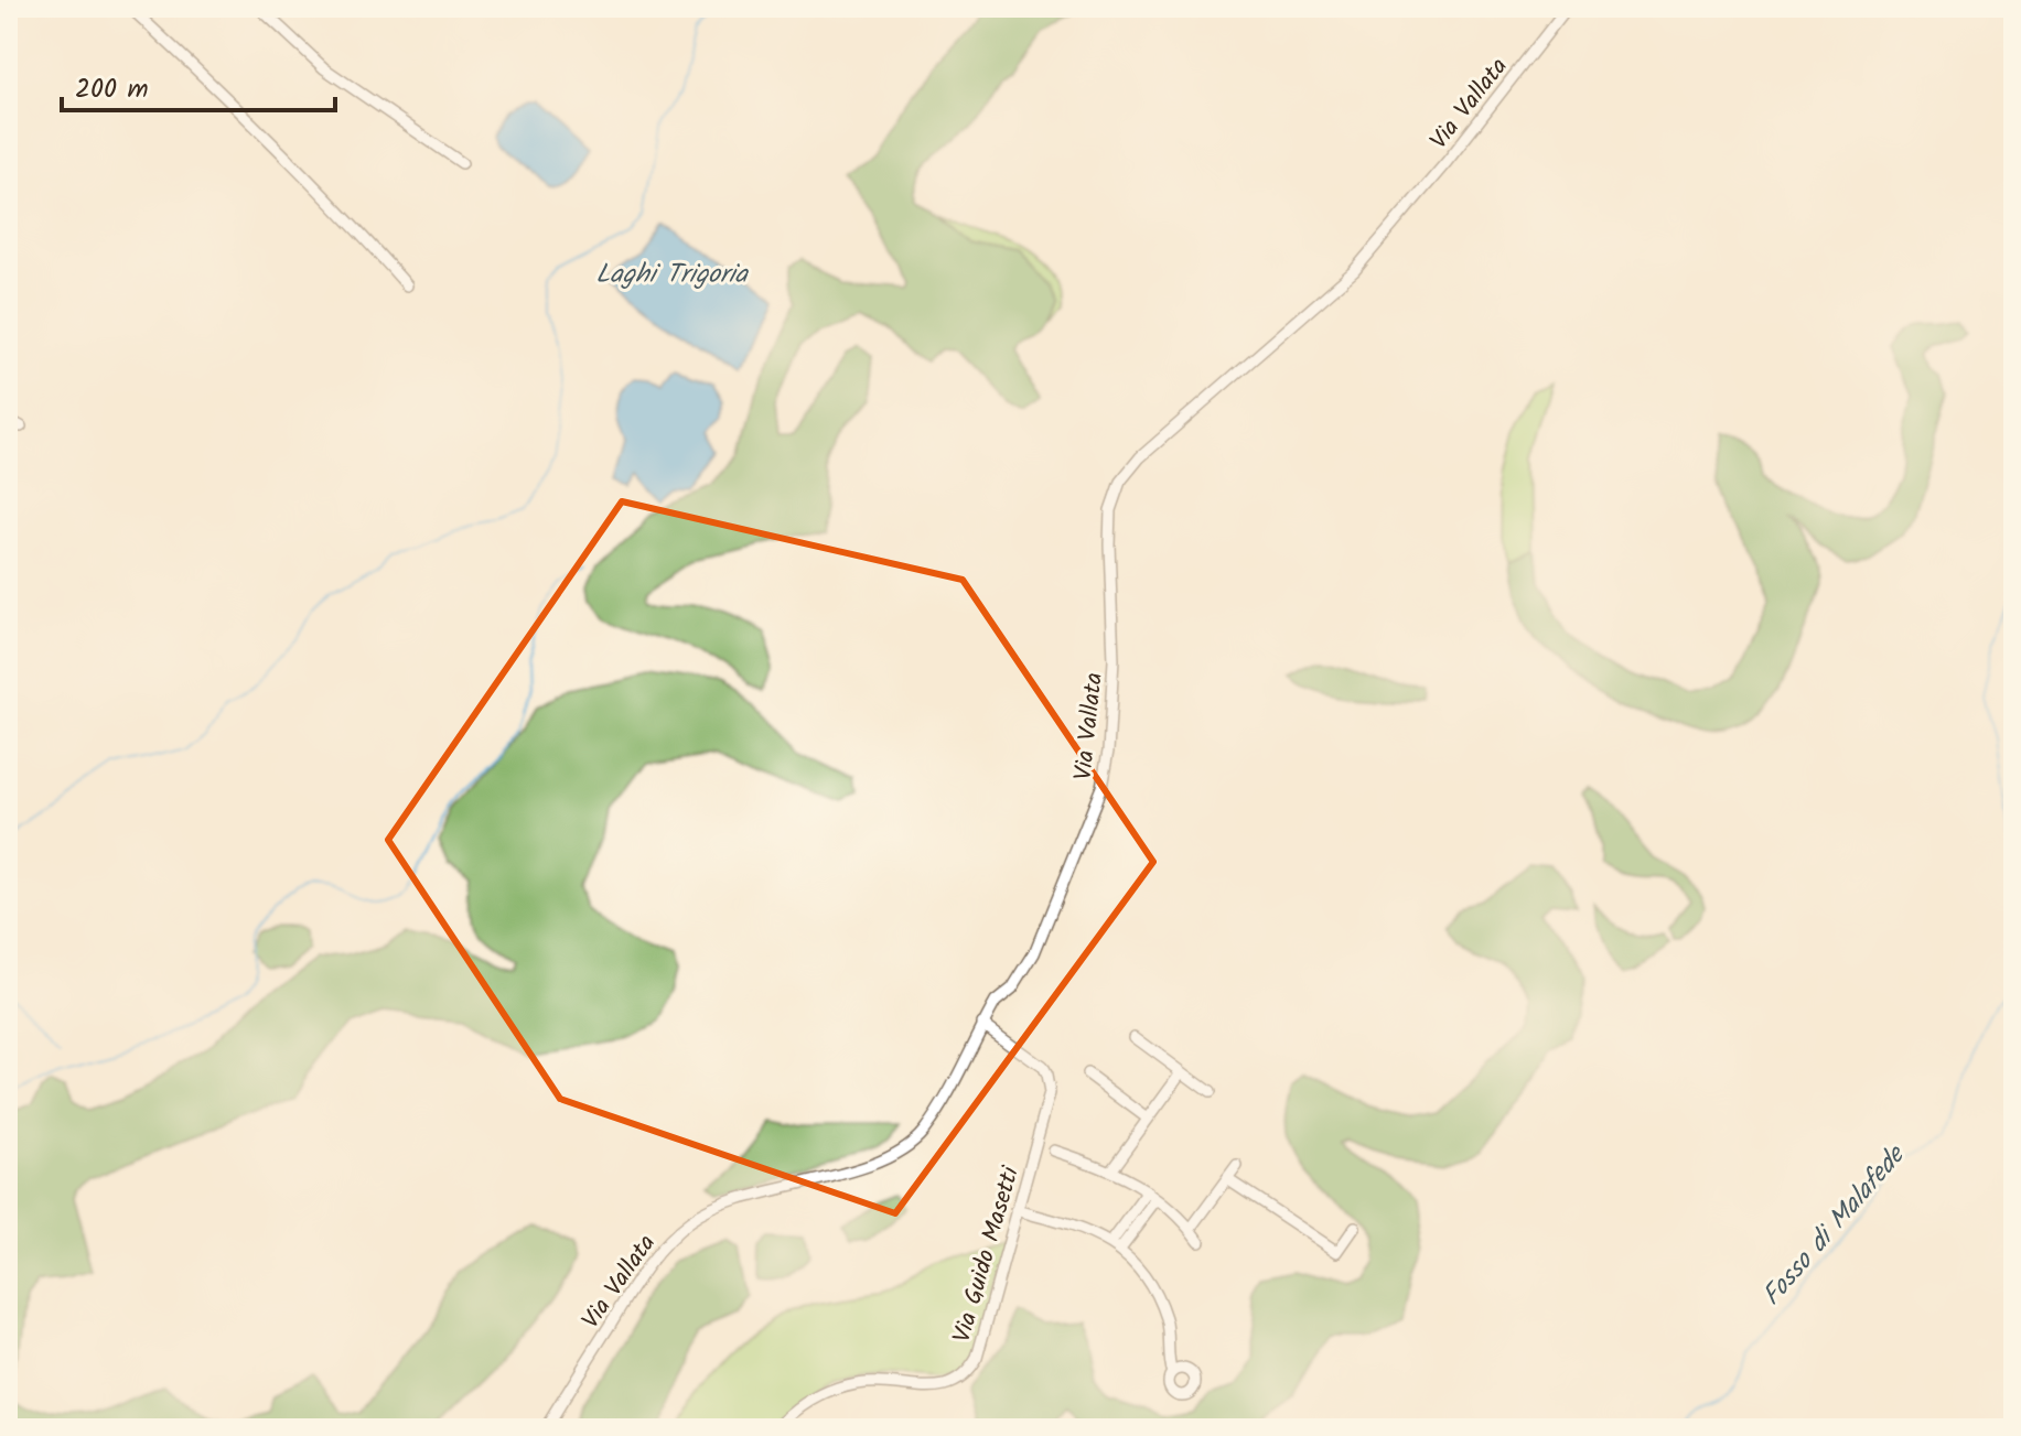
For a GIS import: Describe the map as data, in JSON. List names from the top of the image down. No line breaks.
{"streets":{"street":["Via Vallata","Via Guido Masetti"]},"crossings":[["Via Vallata","Via Guido Masetti"]],"water":["Laghi Trigoria","Fosso di Malafede"],"scale_bar":"200 m"}
